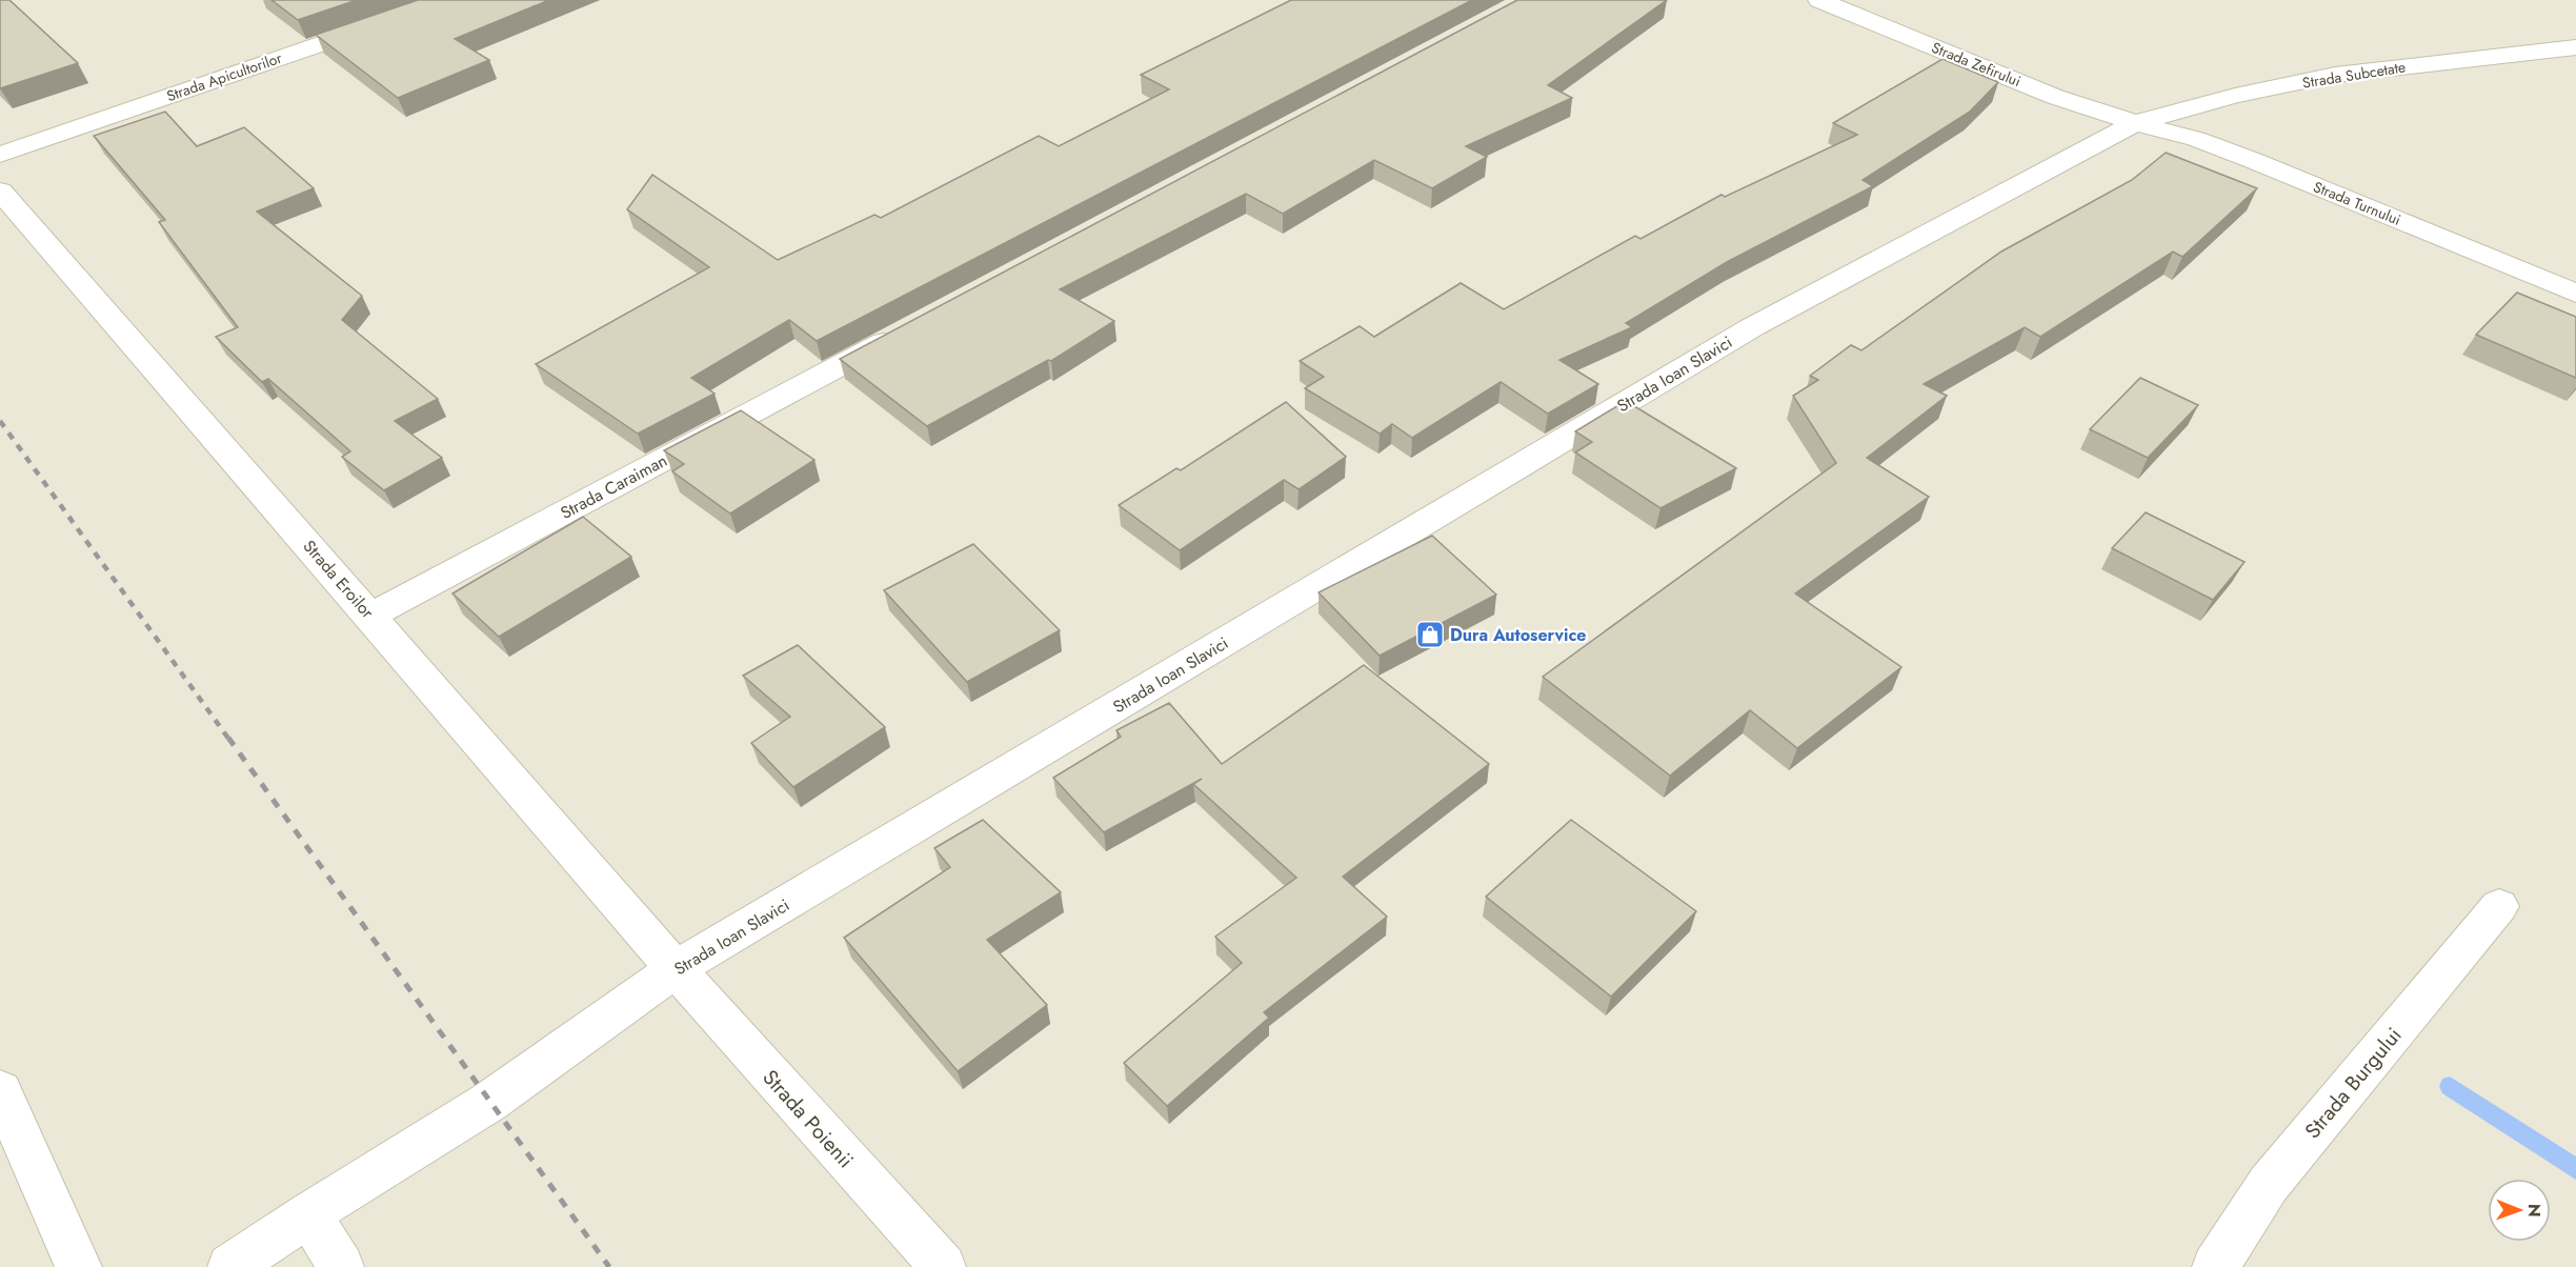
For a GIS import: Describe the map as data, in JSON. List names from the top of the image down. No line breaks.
{"streets":{"street":["Strada Zefirului","Strada Subcetate","Strada Apicultorilor","Strada Turnului","Strada Ioan Slavici","Strada Caraiman","Strada Eroilor","Strada Burgului","Strada Poienii"]},"crossings":[["Strada Zefirului","Strada Subcetate"],["Strada Zefirului","Strada Turnului"],["Strada Zefirului","Strada Ioan Slavici"],["Strada Subcetate","Strada Turnului"],["Strada Subcetate","Strada Ioan Slavici"],["Strada Turnului","Strada Ioan Slavici"],["Strada Ioan Slavici","Strada Eroilor"],["Strada Ioan Slavici","Strada Poienii"],["Strada Caraiman","Strada Eroilor"],["Strada Eroilor","Strada Poienii"]],"places":{"shop":["Dura Autoservice"]},"north":"right"}
